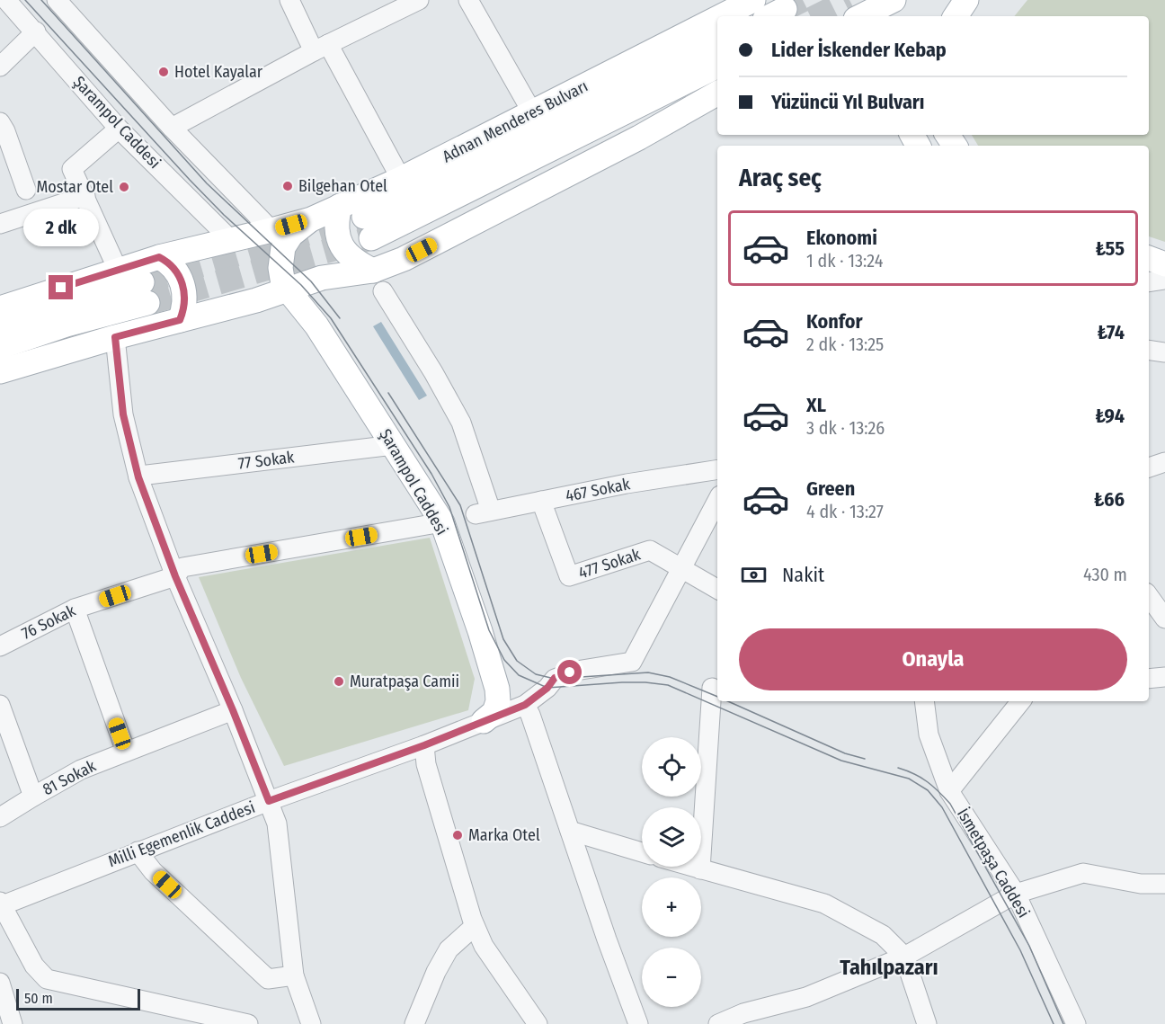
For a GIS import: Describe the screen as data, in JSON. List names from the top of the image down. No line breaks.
{"streets":{"main road":["Adnan Menderes Bulvarı","Şarampol Caddesi"],"street":["77 Sokak","467 Sokak","477 Sokak","76 Sokak","81 Sokak","Milli Egemenlik Caddesi","İsmetpaşa Caddesi"]},"crossings":[["Adnan Menderes Bulvarı","Şarampol Caddesi"],["Şarampol Caddesi","77 Sokak"],["Şarampol Caddesi","76 Sokak"],["Şarampol Caddesi","Milli Egemenlik Caddesi"],["467 Sokak","477 Sokak"],["477 Sokak","Milli Egemenlik Caddesi"]],"districts":["Tahılpazarı"],"places":["Hotel Kayalar","Bilgehan Otel","Mostar Otel","Muratpaşa Camii","Marka Otel"],"scale_bar":"50 m","page":{"banner":["Lider İskender Kebap","Yüzüncü Yıl Bulvarı"],"heading":"Araç seç","bubble":"2 dk","list":[{"name":"Ekonomi","note":"1 dk · 13:24","value":"₺55"},{"name":"Konfor","note":"2 dk · 13:25","value":"₺74"},{"name":"XL","note":"3 dk · 13:26","value":"₺94"},{"name":"Green","note":"4 dk · 13:27","value":"₺66"}],"pay":["Nakit","430 m"],"buttons":"Onayla","map_buttons":["+","−"],"scale":"50 m"}}
